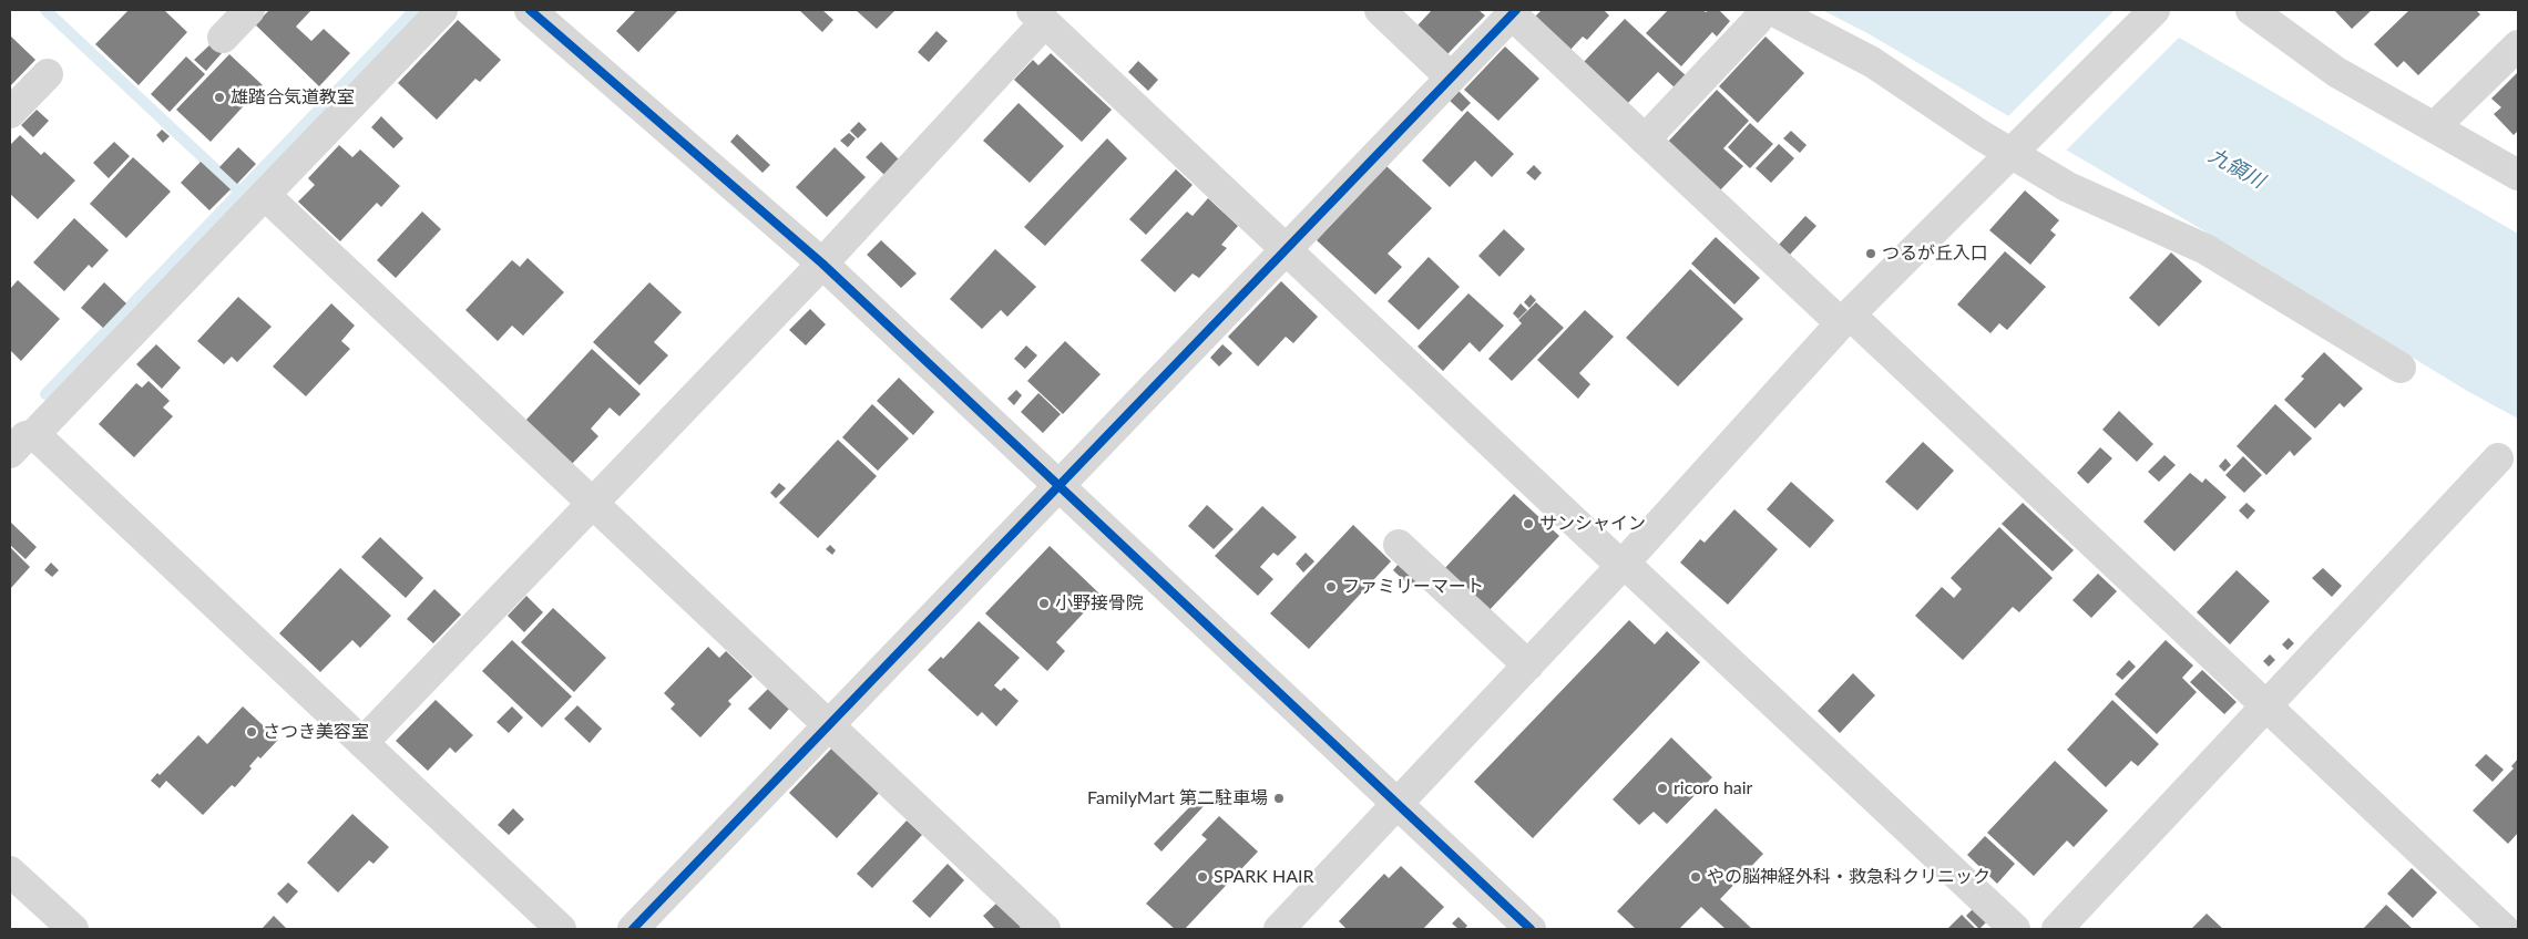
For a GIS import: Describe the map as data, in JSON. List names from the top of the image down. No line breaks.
{"water":["九領川"],"places":["雄踏合気道教室","つるが丘入口","サンシャイン","ファミリーマート","小野接骨院","さつき美容室","ricoro hair","FamilyMart 第二駐車場","SPARK HAIR","やの脳神経外科・救急科クリニック"]}
